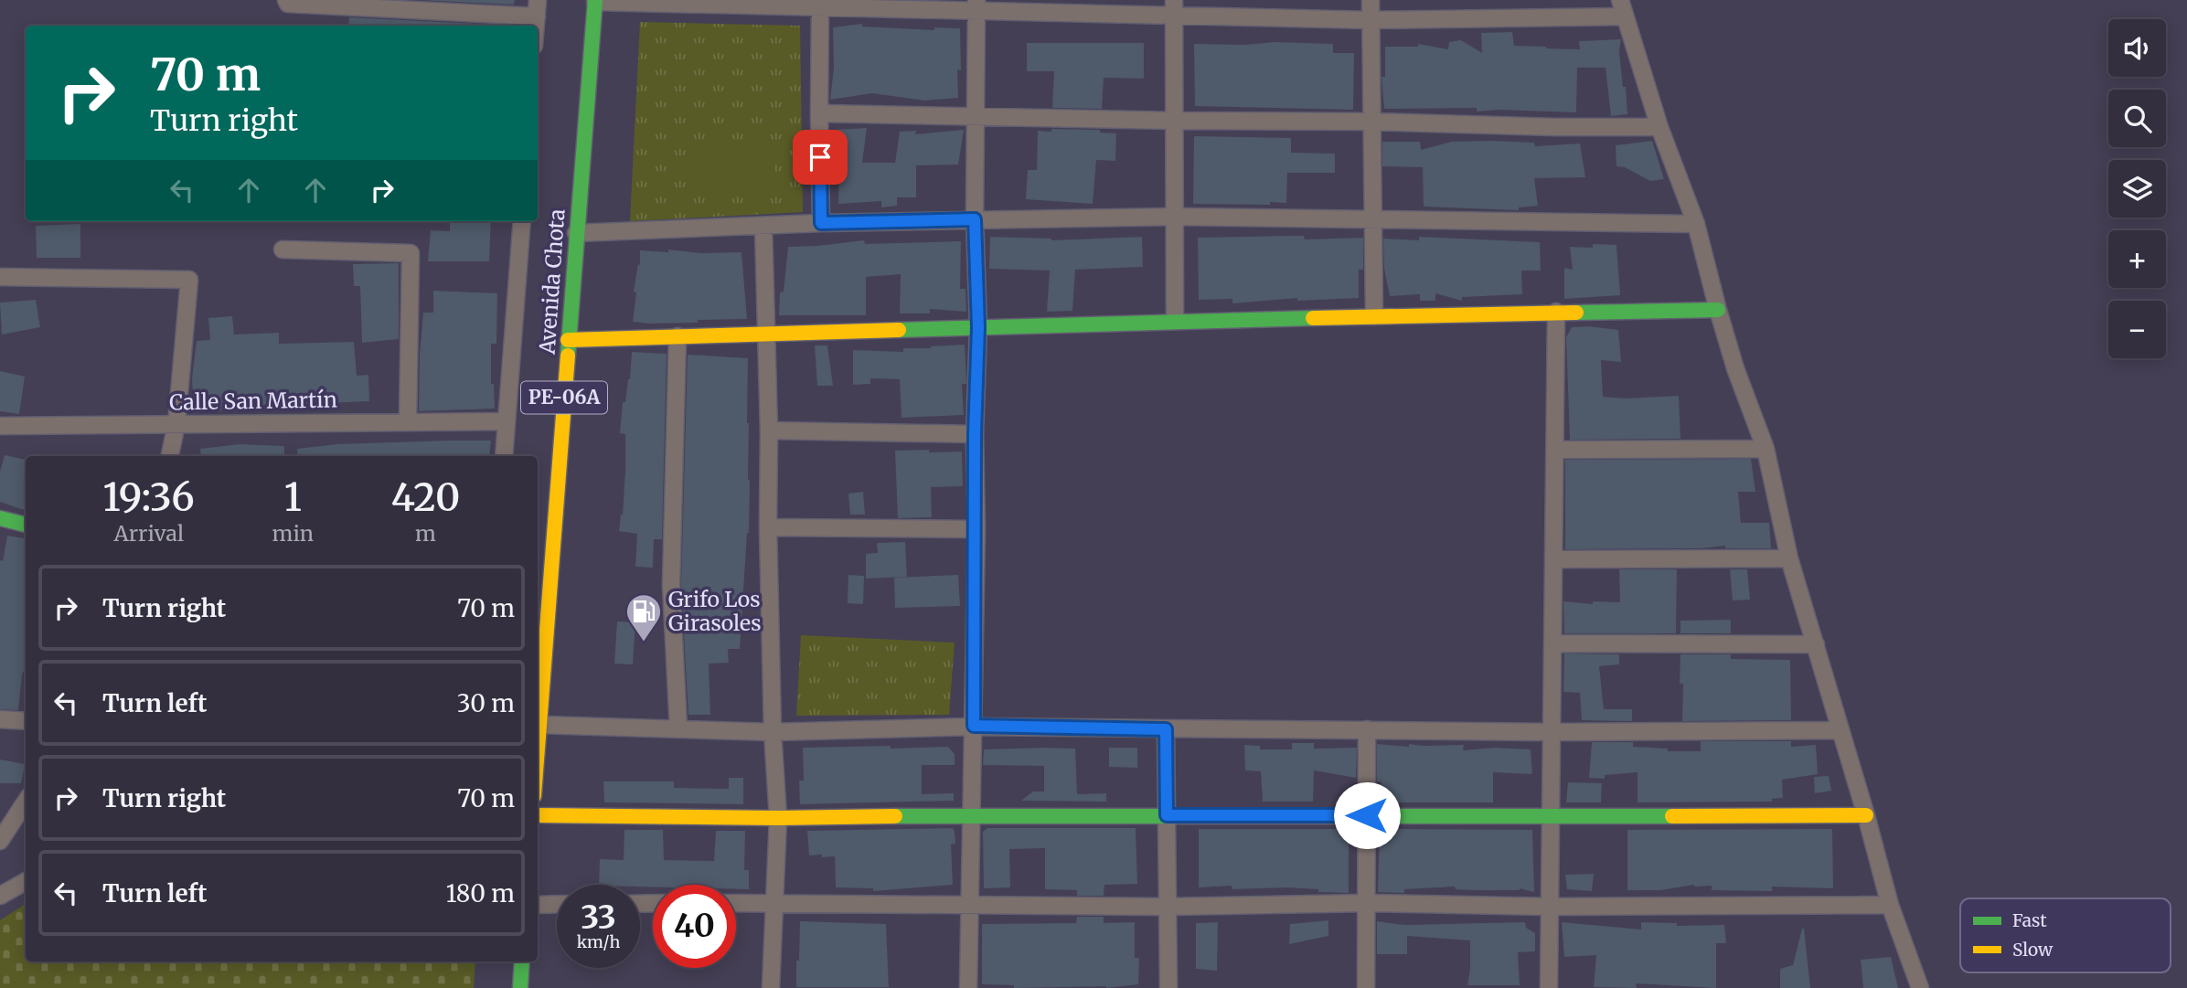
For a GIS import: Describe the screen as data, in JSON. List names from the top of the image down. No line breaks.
{"streets":{"main road":["Avenida Chota","PE-06A"],"street":["Calle San Martín"]},"places":{"fuel station":["Grifo Los Girasoles"]},"legend":["Fast","Slow"],"page":{"map_buttons":["+","−"],"turn":["70 m","Turn right"],"eta":["19:36","Arrival","1","min","420","m"],"list":[{"name":"Turn right","value":"70 m"},{"name":"Turn left","value":"30 m"},{"name":"Turn right","value":"70 m"},{"name":"Turn left","value":"180 m"}],"speed":"33 km/h","limit":"40"}}
